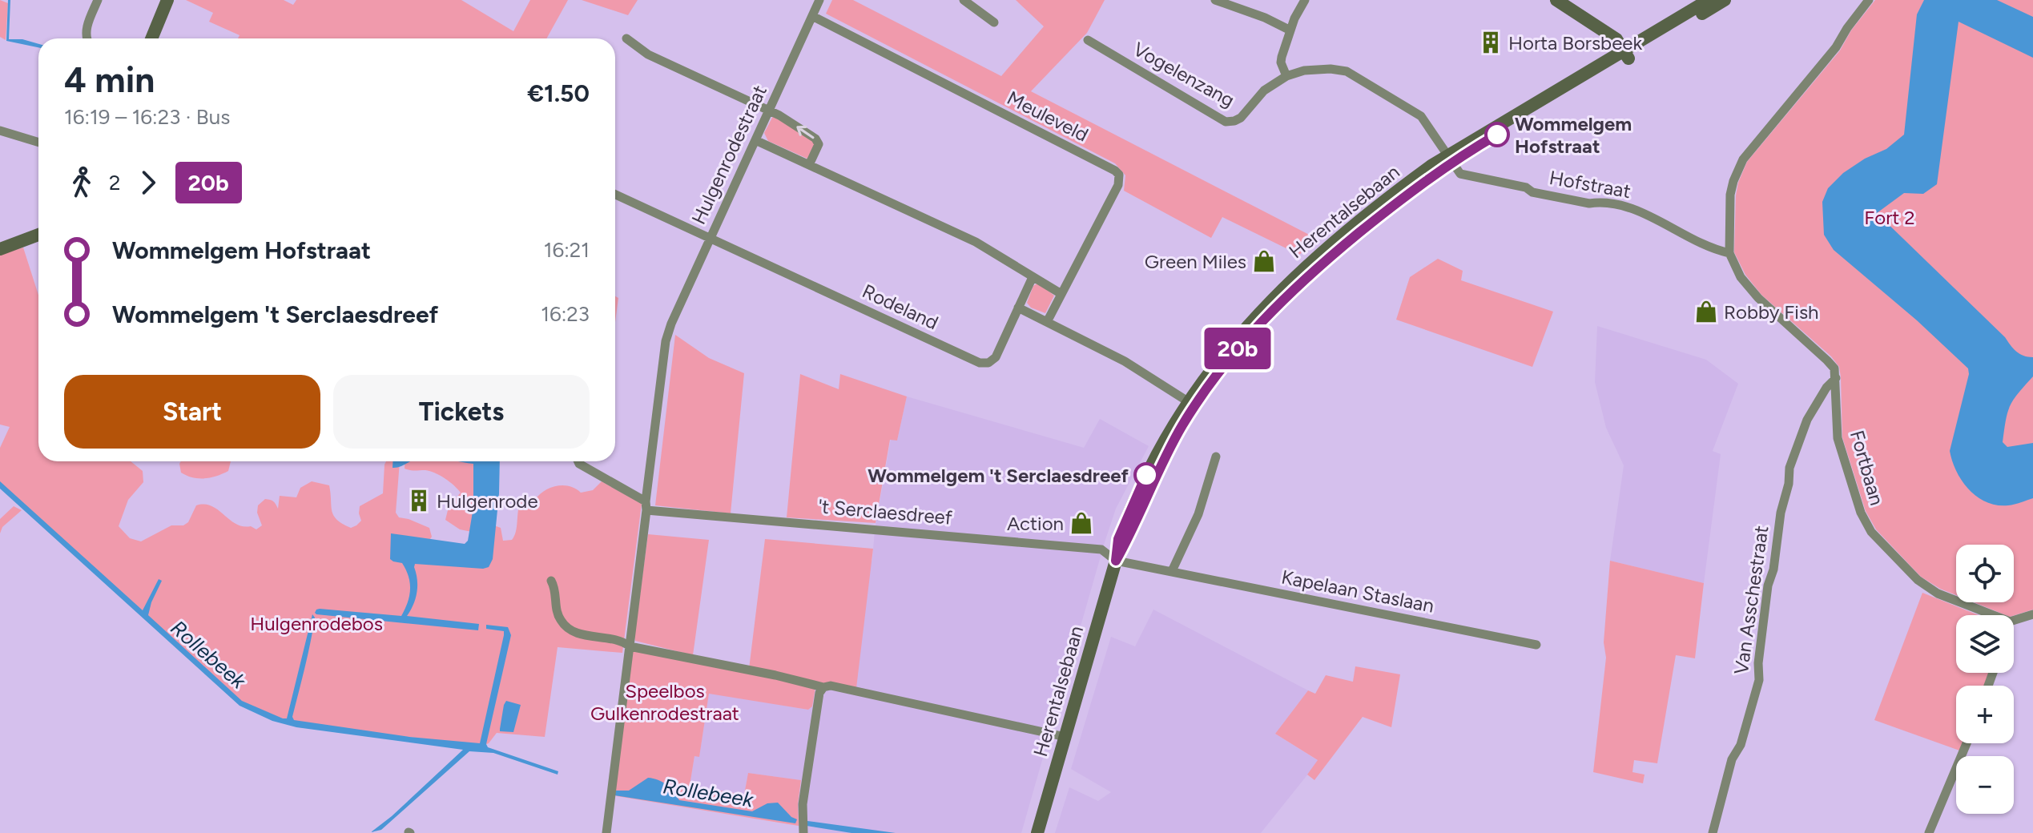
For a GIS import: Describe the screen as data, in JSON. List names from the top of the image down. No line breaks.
{"streets":{"main road":["Herentalsebaan"],"street":["Vogelenzang","Meuleveld","Hulgenrodestraat","Hofstraat","Rodeland","Fortbaan","'t Serclaesdreef","Kapelaan Staslaan","Van Asschestraat"]},"crossings":[["Vogelenzang","Hofstraat"],["Vogelenzang","Herentalsebaan"],["Meuleveld","Hulgenrodestraat"],["Hulgenrodestraat","Rodeland"],["Hulgenrodestraat","'t Serclaesdreef"],["Hofstraat","Herentalsebaan"],["Herentalsebaan","'t Serclaesdreef"],["Herentalsebaan","Kapelaan Staslaan"],["Fortbaan","Van Asschestraat"],["'t Serclaesdreef","Kapelaan Staslaan"]],"water":["Rollebeek"],"parks":["Fort 2","Hulgenrodebos","Speelbos Gulkenrodestraat"],"places":{"building":["Horta Borsbeek","Hulgenrode"],"other":["Wommelgem Hofstraat","Wommelgem 't Serclaesdreef"],"shop":["Green Miles","Robby Fish","Action"]},"lines":["bus line 20b"],"page":{"on_map":"20b","heading":["4 min","16:19 – 16:23 · Bus","€1.50"],"legs":["2","20b"],"list":[{"name":"Wommelgem Hofstraat","value":"16:21"},{"name":"Wommelgem 't Serclaesdreef","value":"16:23"}],"buttons":["Start","Tickets"],"map_buttons":["+","−"]}}
